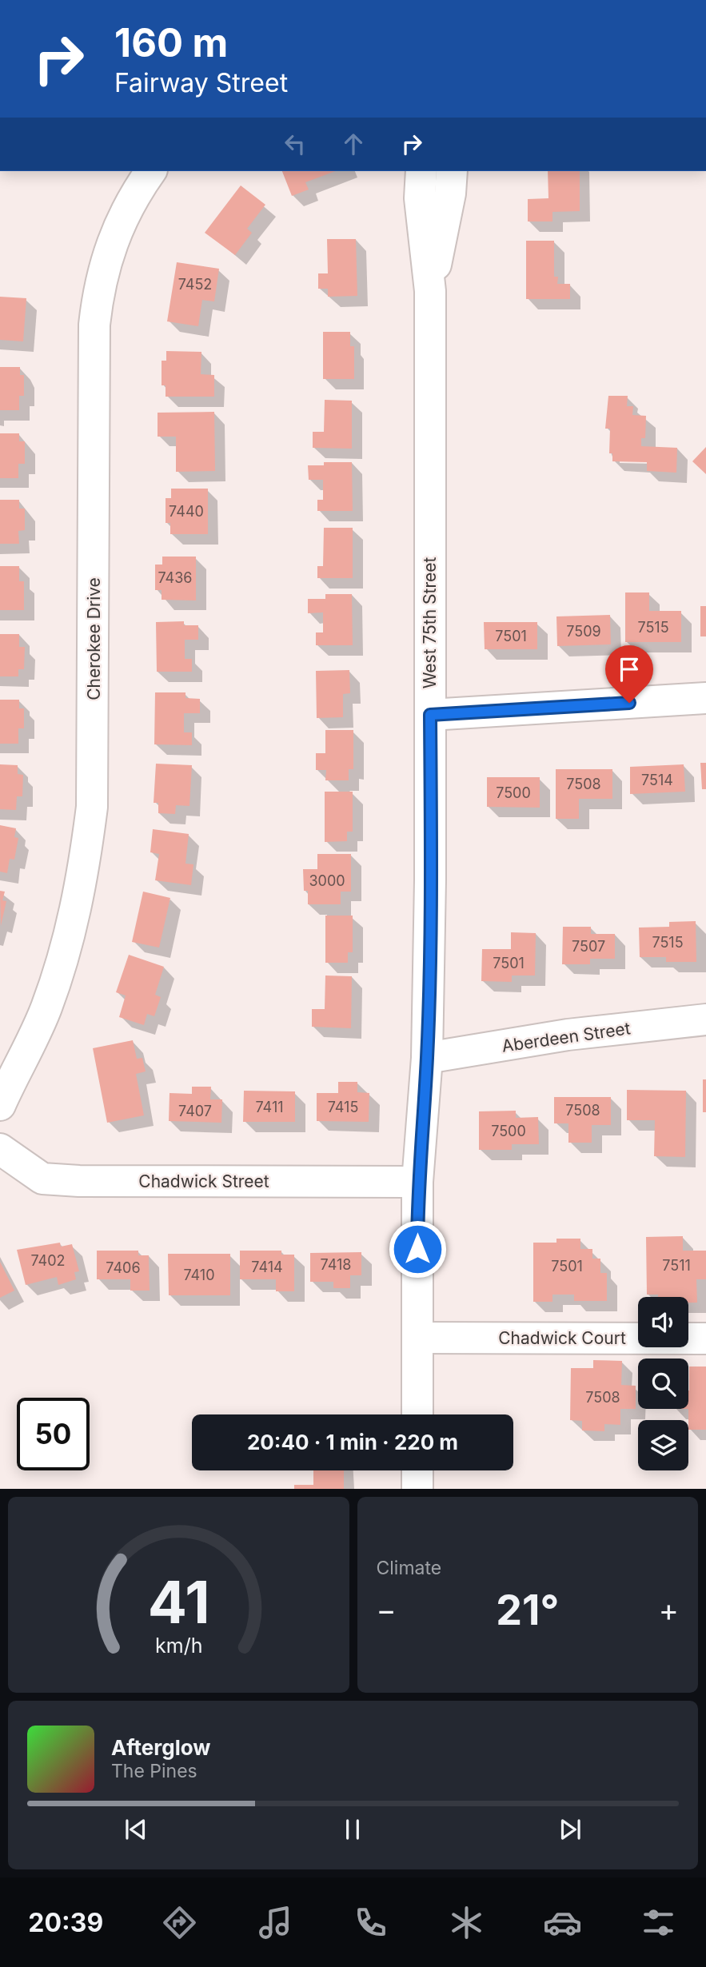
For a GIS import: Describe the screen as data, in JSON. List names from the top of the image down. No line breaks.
{"streets":{"street":["West 75th Street","Cherokee Drive","Aberdeen Street","Chadwick Street","Chadwick Court"]},"crossings":[["West 75th Street","Aberdeen Street"],["West 75th Street","Chadwick Street"],["West 75th Street","Chadwick Court"]],"house_numbers":["7452","7440","7436","7515","7509","7501","7514","7508","7500","3000","7515","7507","7501","7411","7415","7508","7407","7500","7402","7418","7511","7501","7414","7406","7410","7508"],"page":{"turn":["160 m","Fairway Street"],"limit":"50","trip":"20:40 · 1 min · 220 m","tile":"Climate","heat":["−","21°","+"],"song":["Afterglow","The Pines"],"tabs":"20:39","gauge":["41","km/h"]}}
